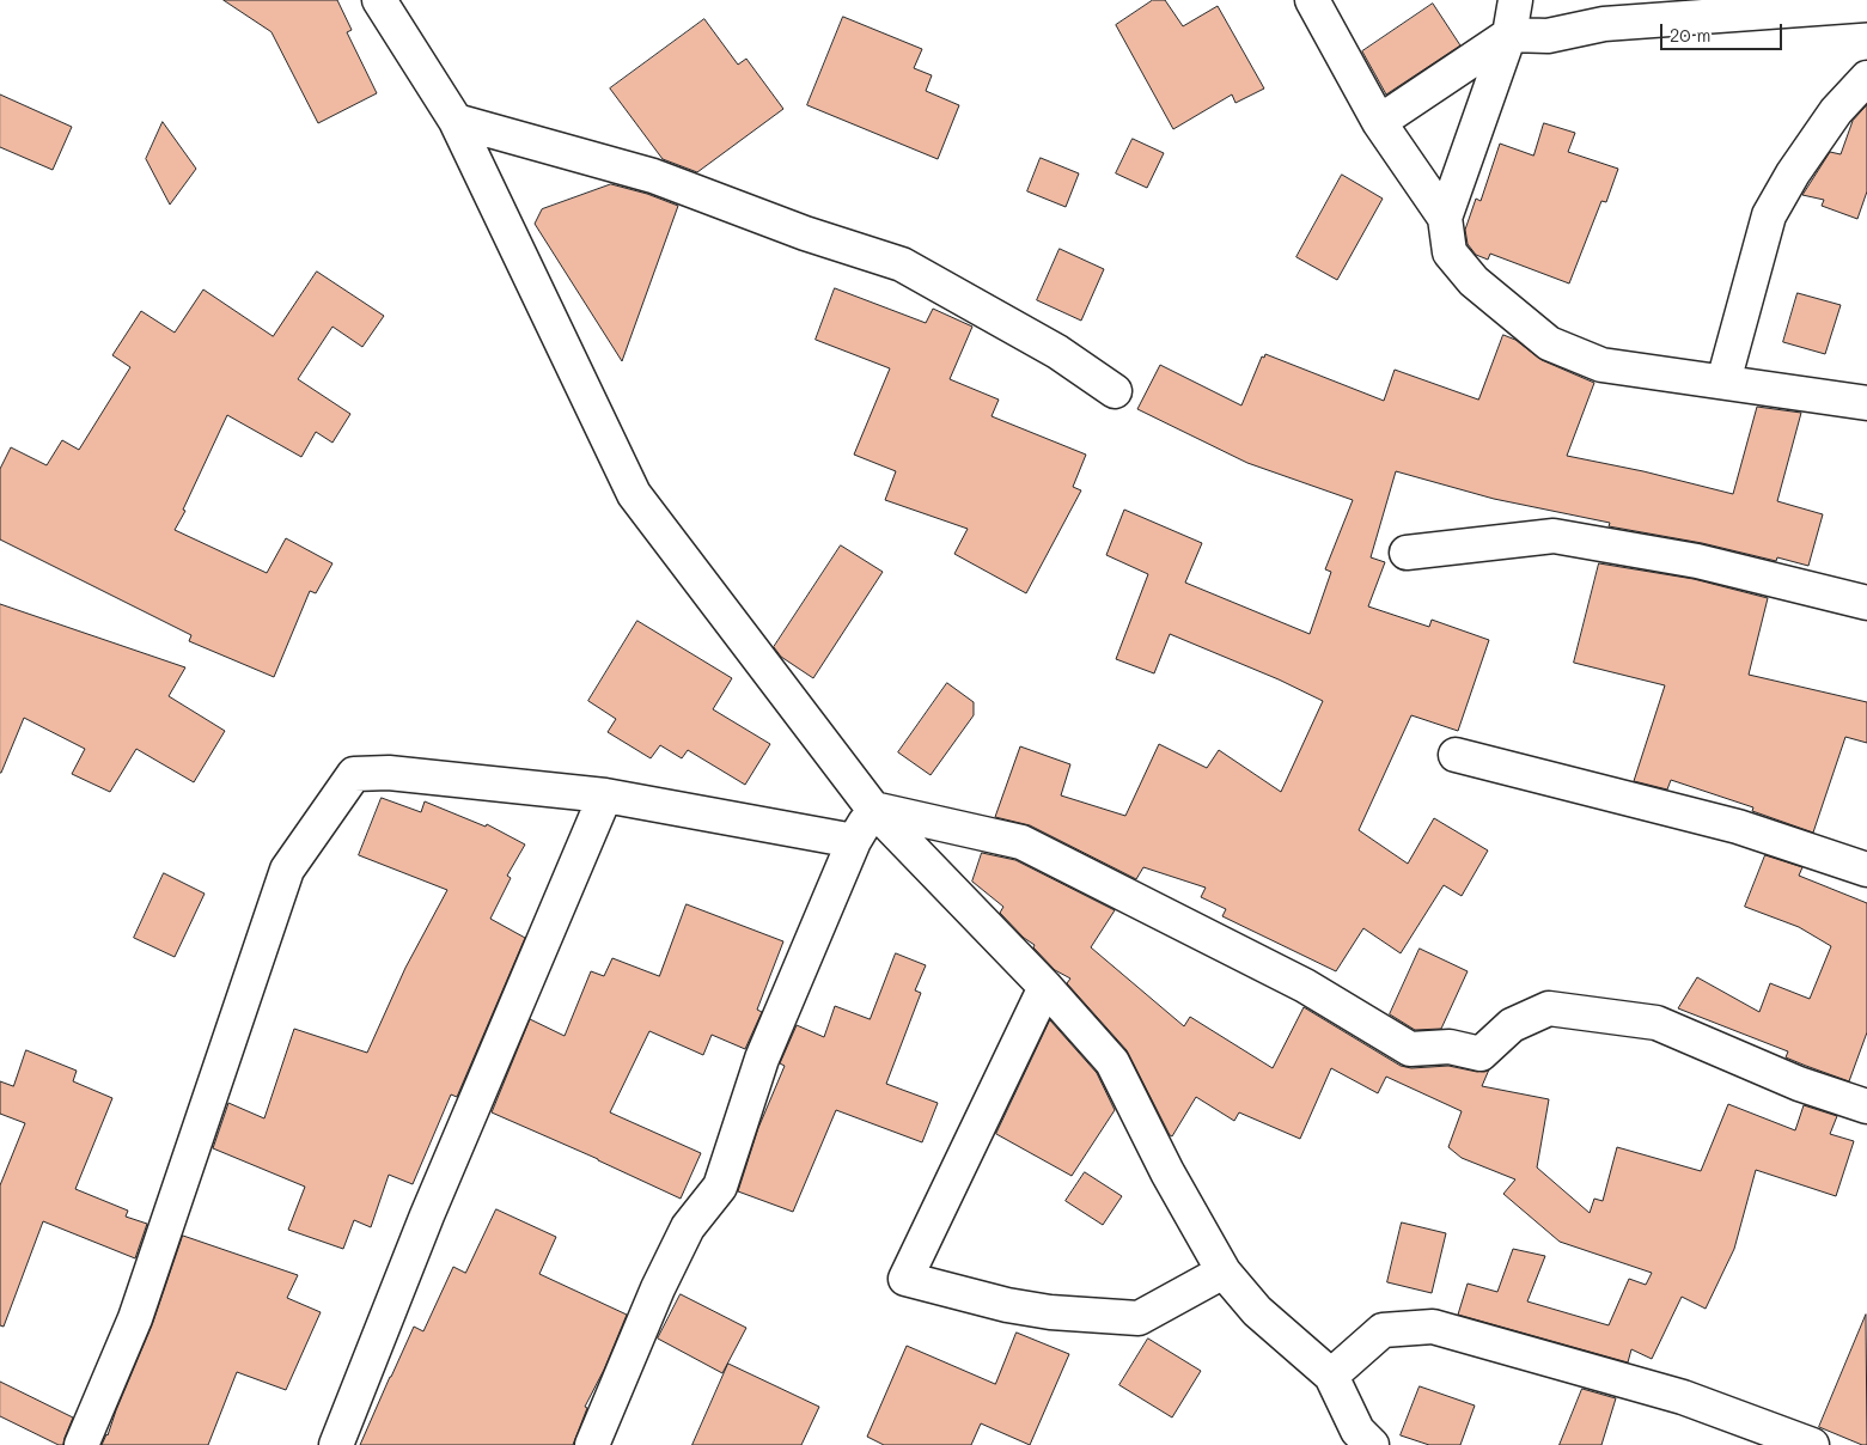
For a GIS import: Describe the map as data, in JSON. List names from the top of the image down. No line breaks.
{"scale_bar":"20 m"}
